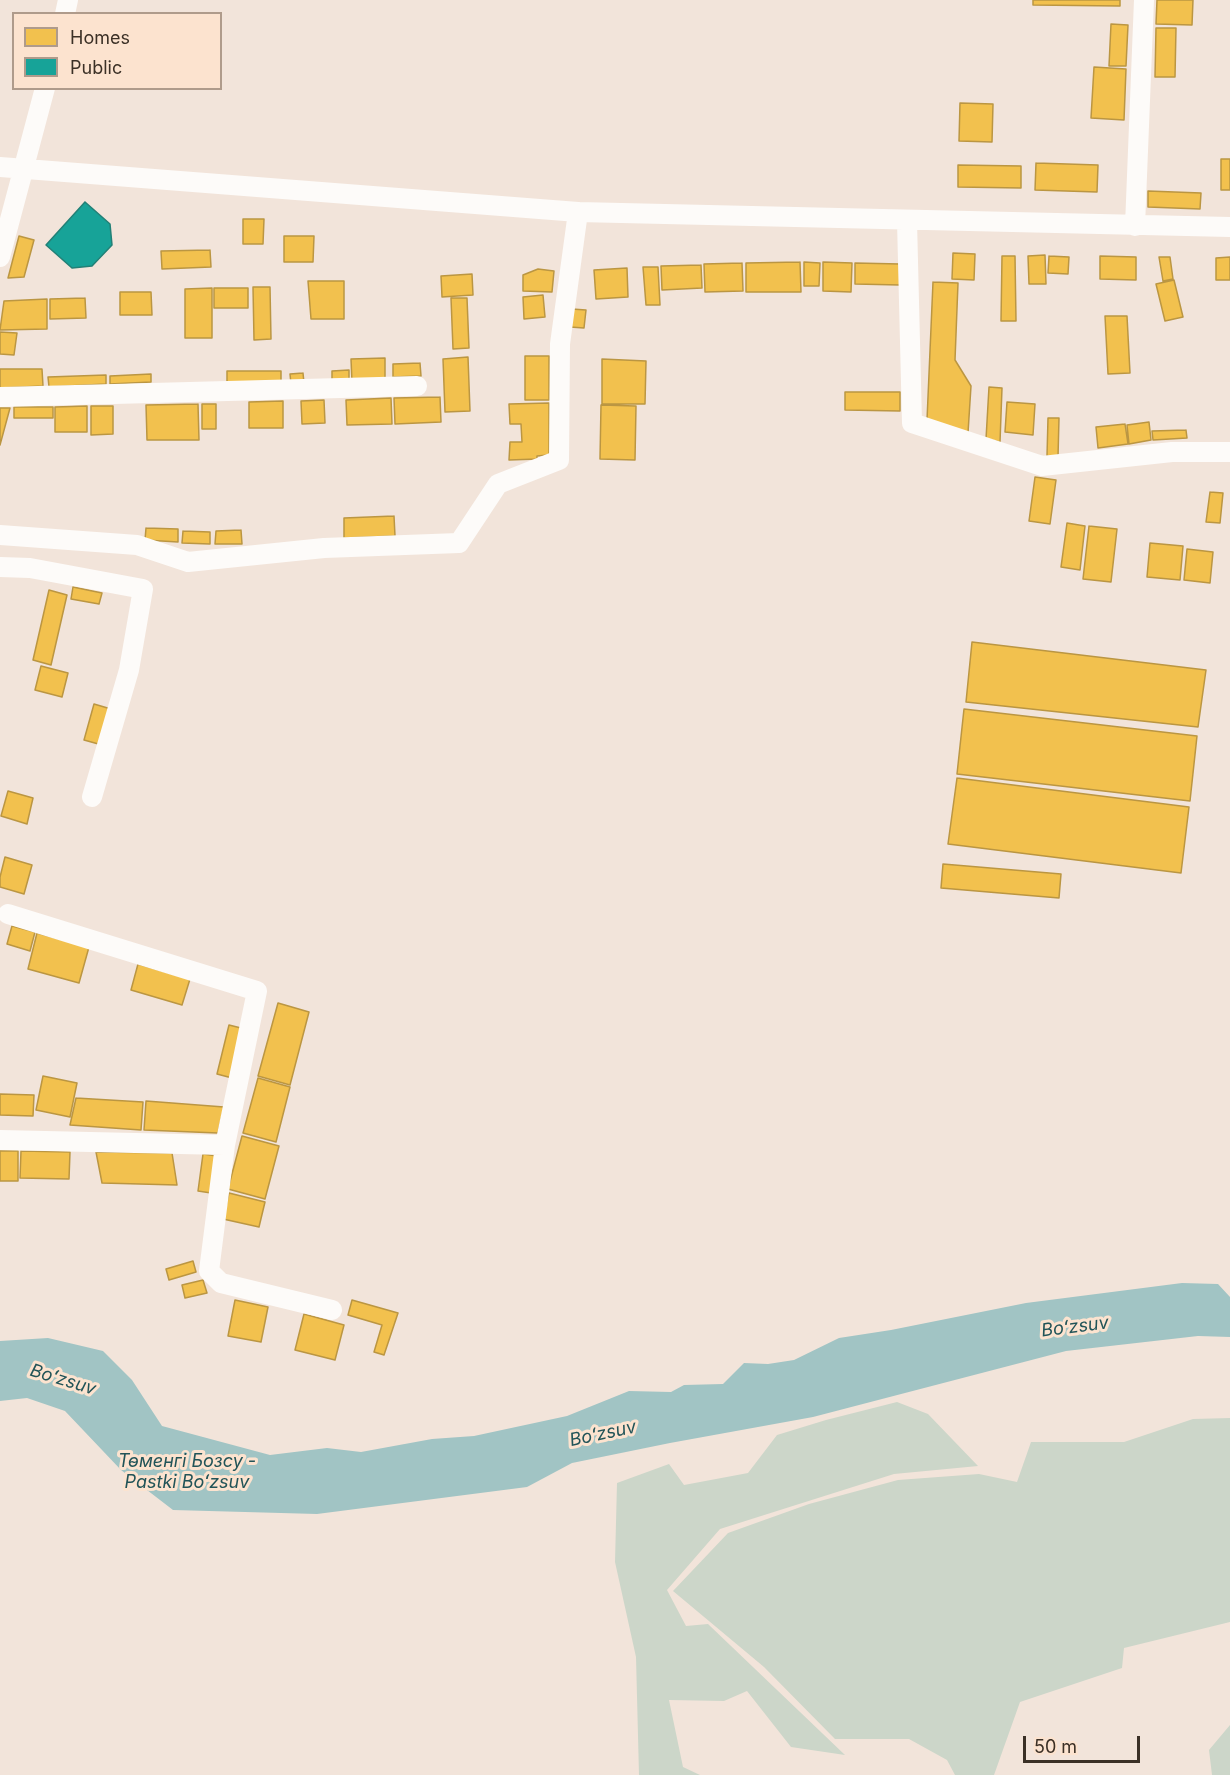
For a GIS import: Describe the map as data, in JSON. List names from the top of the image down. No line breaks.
{"water":["Boʻzsuv","Төменгі Бозсу - Pastki Boʻzsuv"],"legend":["Homes","Public"],"scale_bar":"50 m"}
